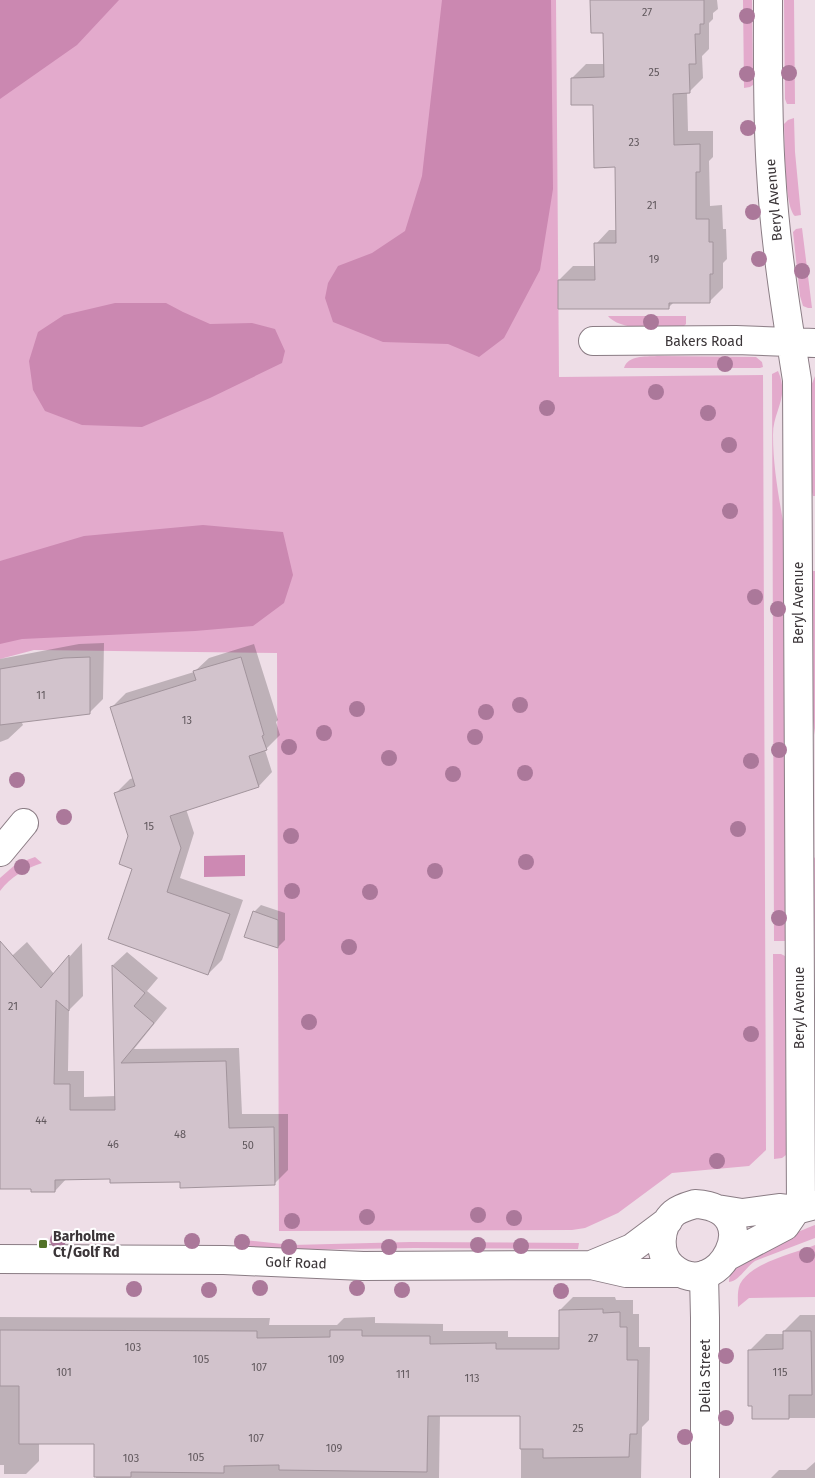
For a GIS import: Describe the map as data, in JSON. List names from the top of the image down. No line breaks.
{"streets":{"street":["Beryl Avenue","Bakers Road","Golf Road","Delia Street"]},"crossings":[["Beryl Avenue","Bakers Road"],["Golf Road","Delia Street"]],"places":{"transit":["Barholme Ct/Golf Rd"]},"house_numbers":["27","25","23","21","19","11","13","15","21","44","48","46","50","27","103","105","109","107","101","115","111","113","25","107","109","105","103"]}
